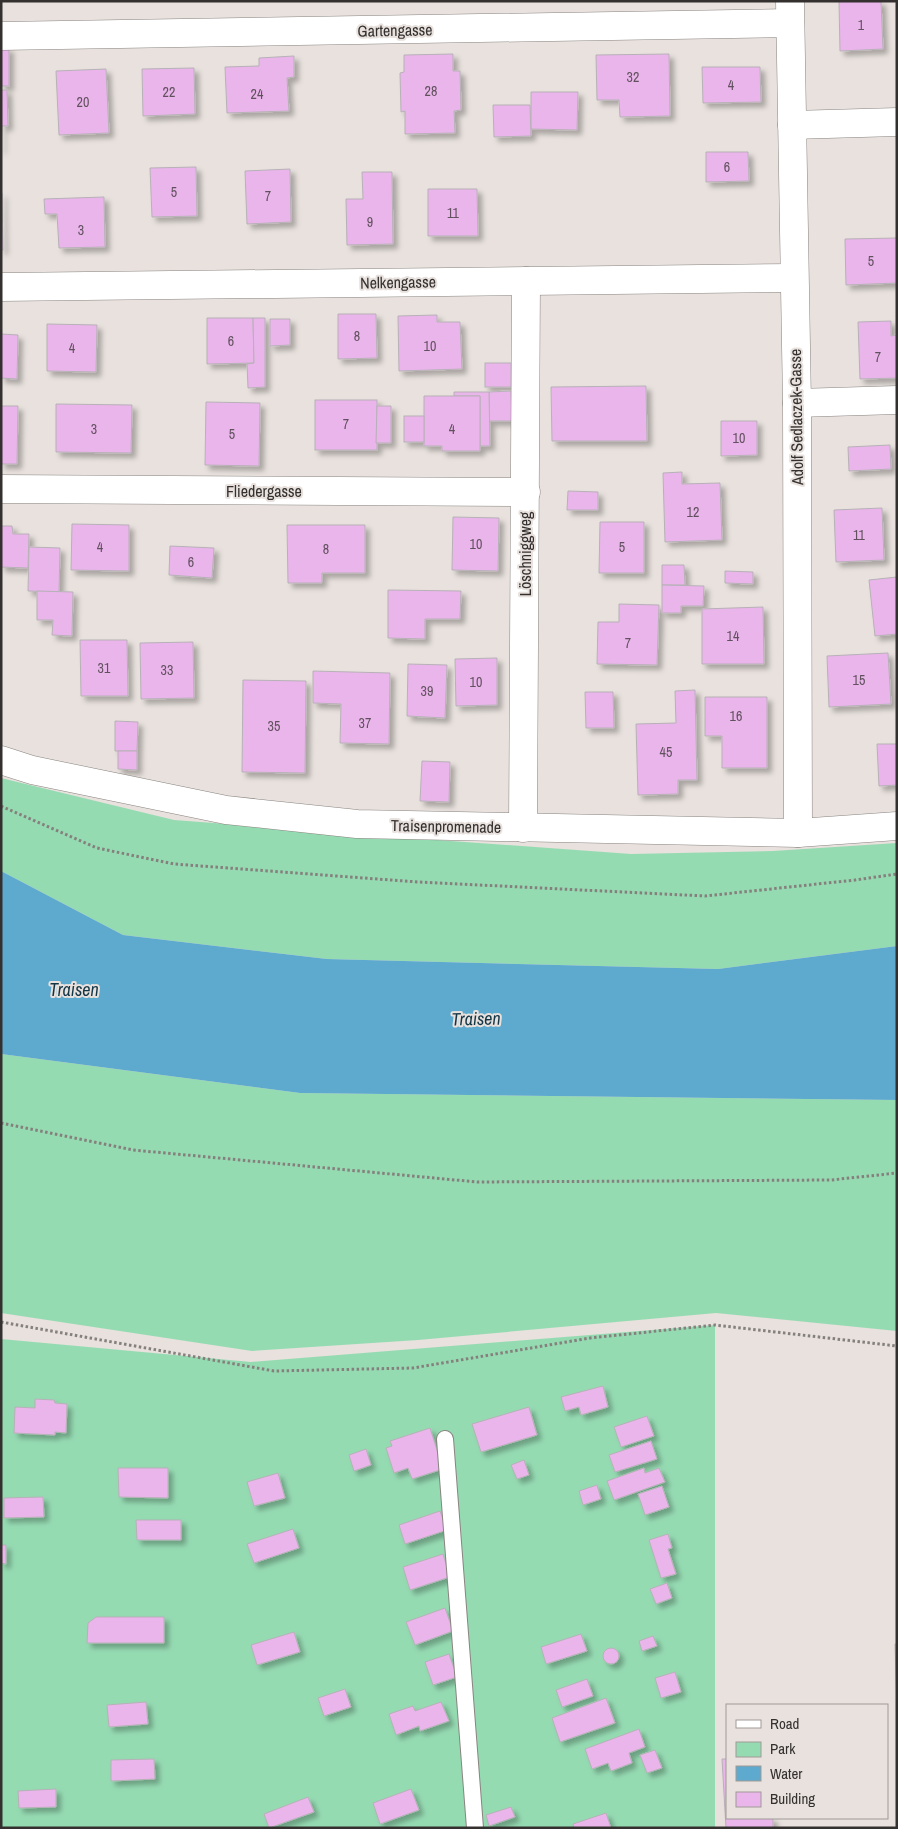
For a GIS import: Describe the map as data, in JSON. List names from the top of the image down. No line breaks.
{"streets":{"street":["Gartengasse","Nelkengasse","Adolf Sedlaczek-Gasse","Fliedergasse","Löschniggweg","Traisenpromenade"]},"crossings":[["Gartengasse","Adolf Sedlaczek-Gasse"],["Nelkengasse","Adolf Sedlaczek-Gasse"],["Nelkengasse","Löschniggweg"],["Adolf Sedlaczek-Gasse","Traisenpromenade"],["Fliedergasse","Löschniggweg"],["Löschniggweg","Traisenpromenade"]],"water":["Traisen"],"house_numbers":["1","32","4","28","22","24","20","6","5","7","11","9","3","5","8","6","10","4","7","7","3","4","5","10","12","11","10","4","5","8","6","14","7","31","33","15","10","39","16","37","35","45"],"legend":["Road","Park","Water","Building"]}
